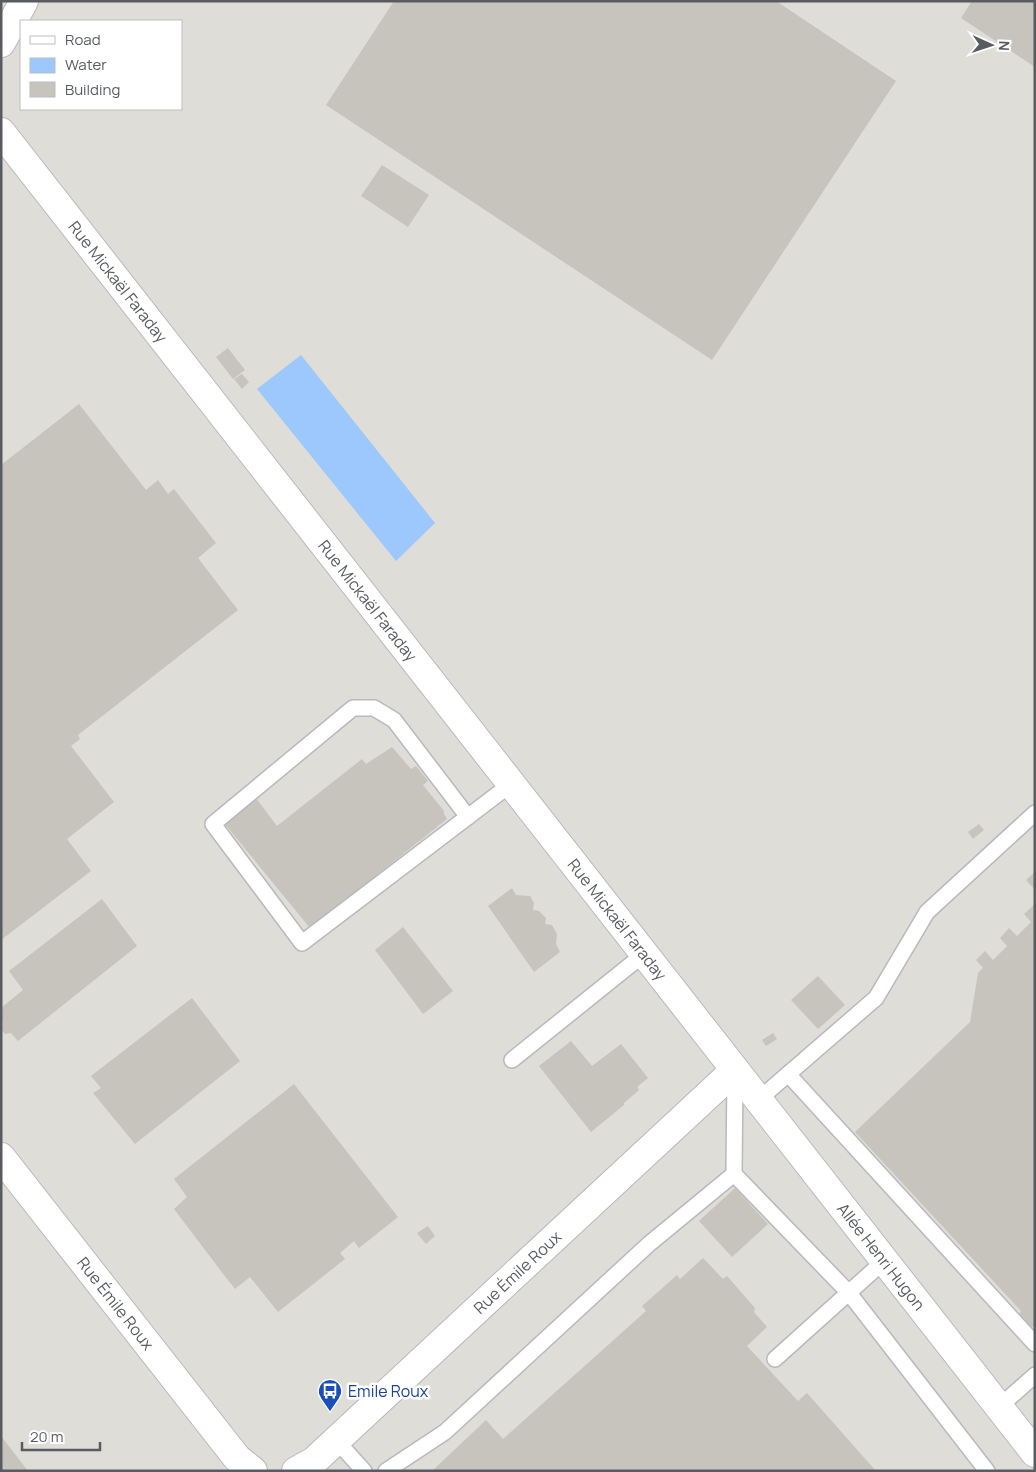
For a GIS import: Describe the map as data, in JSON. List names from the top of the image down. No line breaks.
{"streets":{"street":["Rue Mickaël Faraday","Allée Henri Hugon","Rue Émile Roux"]},"crossings":[["Rue Mickaël Faraday","Allée Henri Hugon"],["Rue Mickaël Faraday","Rue Émile Roux"],["Allée Henri Hugon","Rue Émile Roux"]],"places":{"bus stop":["Emile Roux"]},"legend":["Road","Water","Building"],"scale_bar":"20 m","north":"right"}
